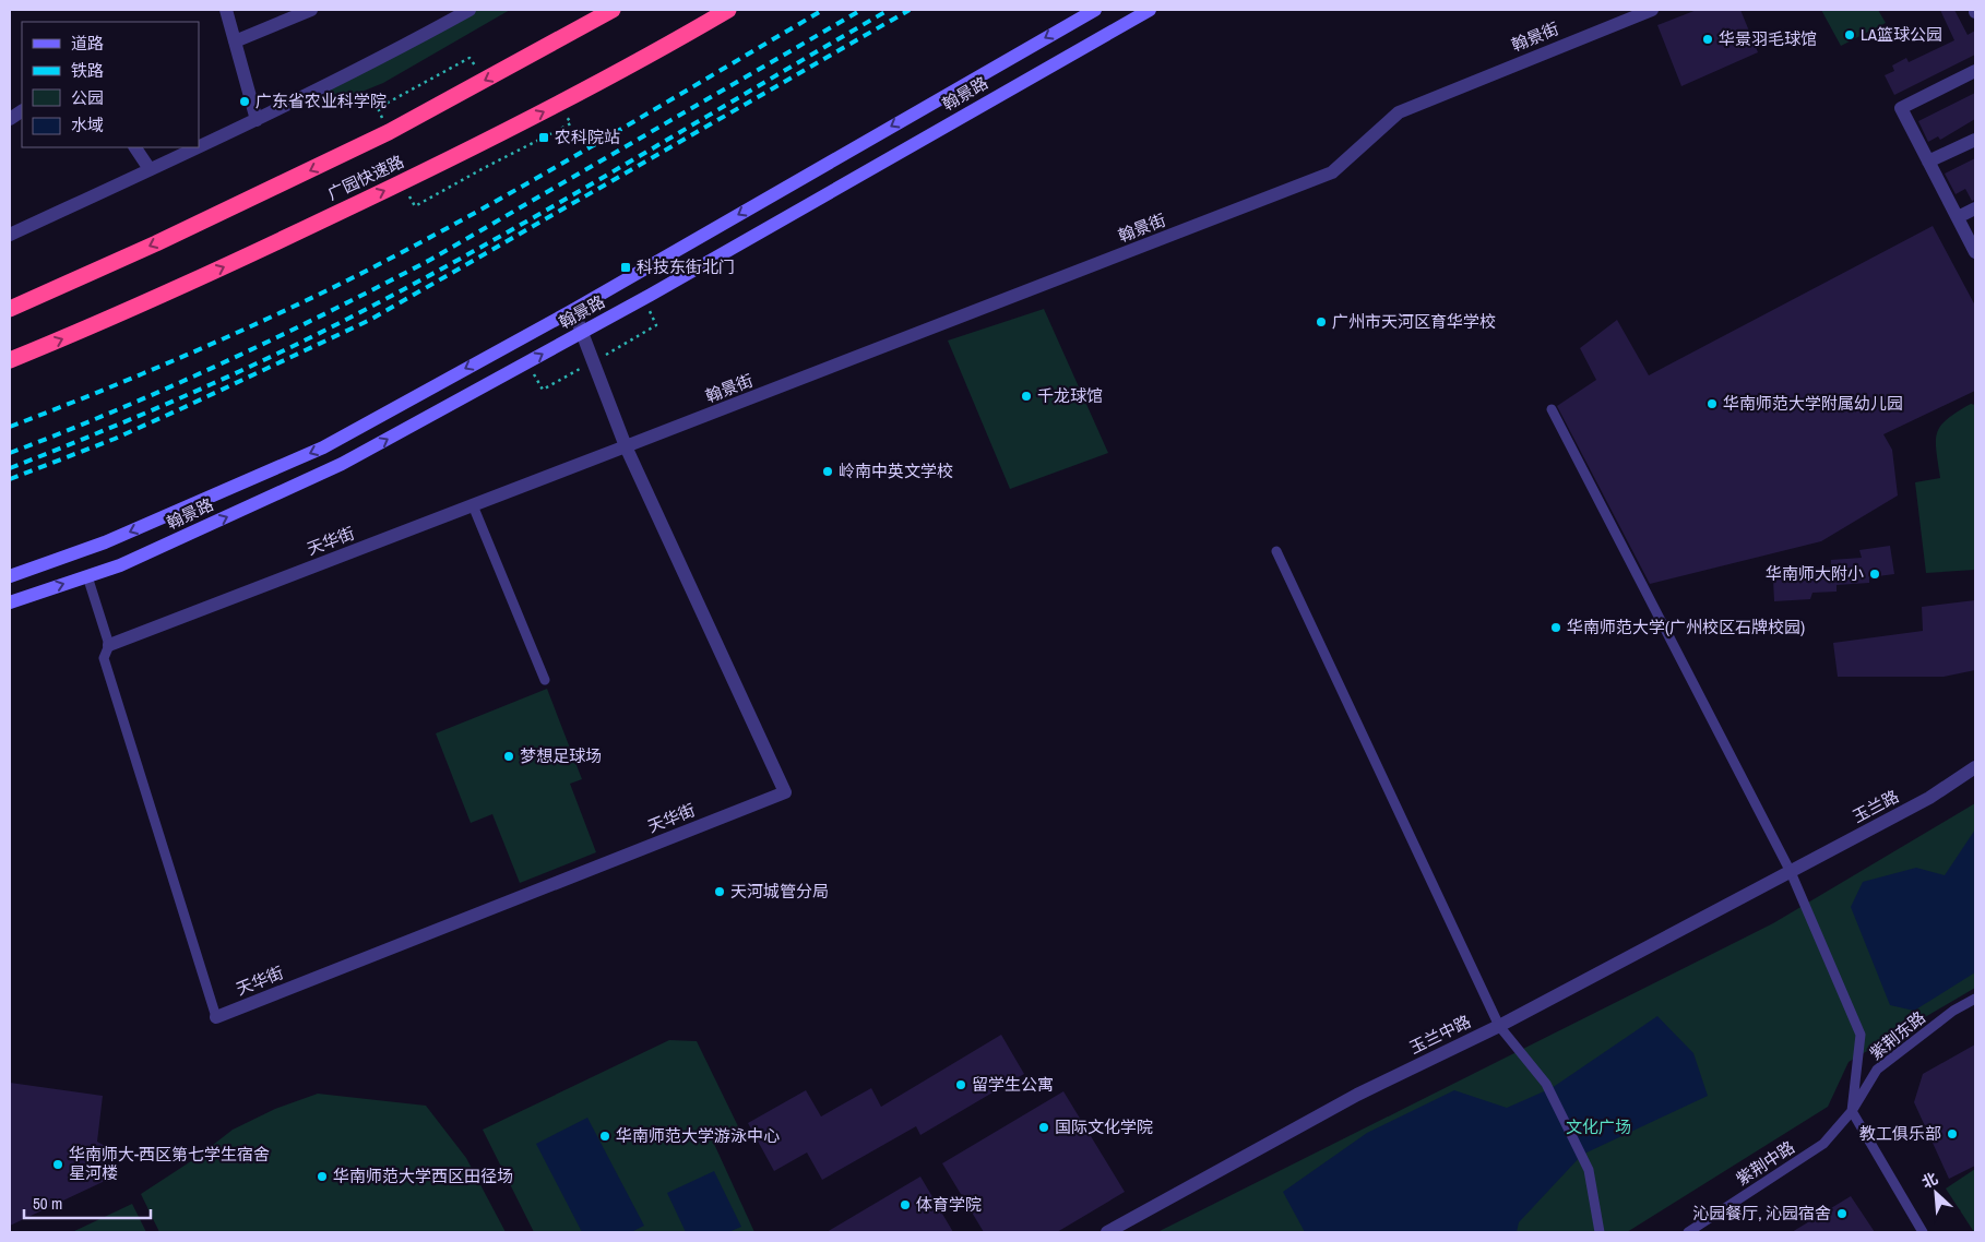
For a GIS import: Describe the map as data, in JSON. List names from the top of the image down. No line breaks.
{"streets":{"highway":["广园快速路"],"street":["翰景街","翰景路","天华街","玉兰路","玉兰中路"],"lane":["紫荆东路","紫荆中路"]},"crossings":[["翰景街","天华街"],["翰景路","天华街"],["玉兰路","玉兰中路"],["紫荆东路","紫荆中路"]],"parks":["文化广场"],"places":{"other":["LA篮球公园","华景羽毛球馆","广东省农业科学院","广州市天河区育华学校","千龙球馆","华南师范大学附属幼儿园","岭南中英文学校","华南师大附小","华南师范大学(广州校区石牌校园)","梦想足球场","天河城管分局","留学生公寓","国际文化学院","教工俱乐部","华南师范大学游泳中心","华南师大-西区第七学生宿舍 星河楼","华南师范大学西区田径场","体育学院","沁园餐厅, 沁园宿舍"],"transit":["农科院站","科技东街北门"]},"legend":["道路","铁路","公园","水域"],"scale_bar":"50 m","north":"top left"}
